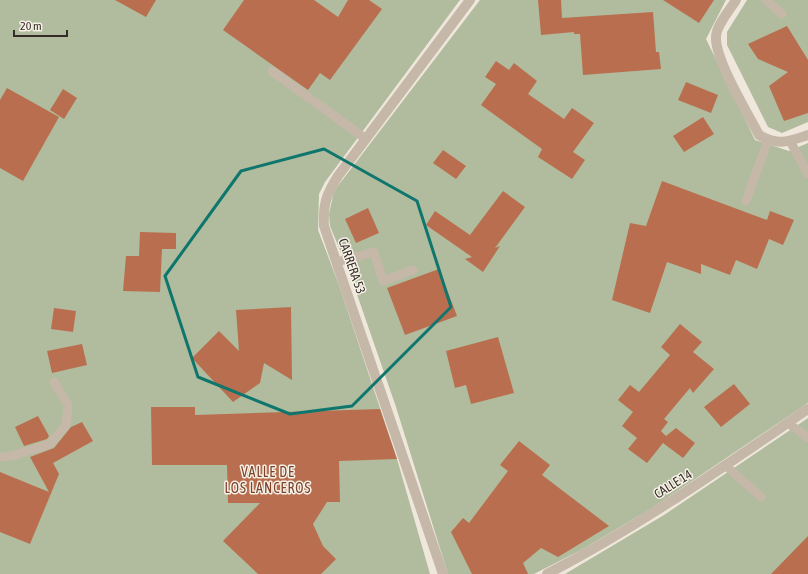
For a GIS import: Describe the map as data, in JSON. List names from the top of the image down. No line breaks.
{"streets":{"street":["CARRERA 53","CALLE 14"]},"districts":["VALLE DE LOS LANCEROS"],"scale_bar":"20 m"}
